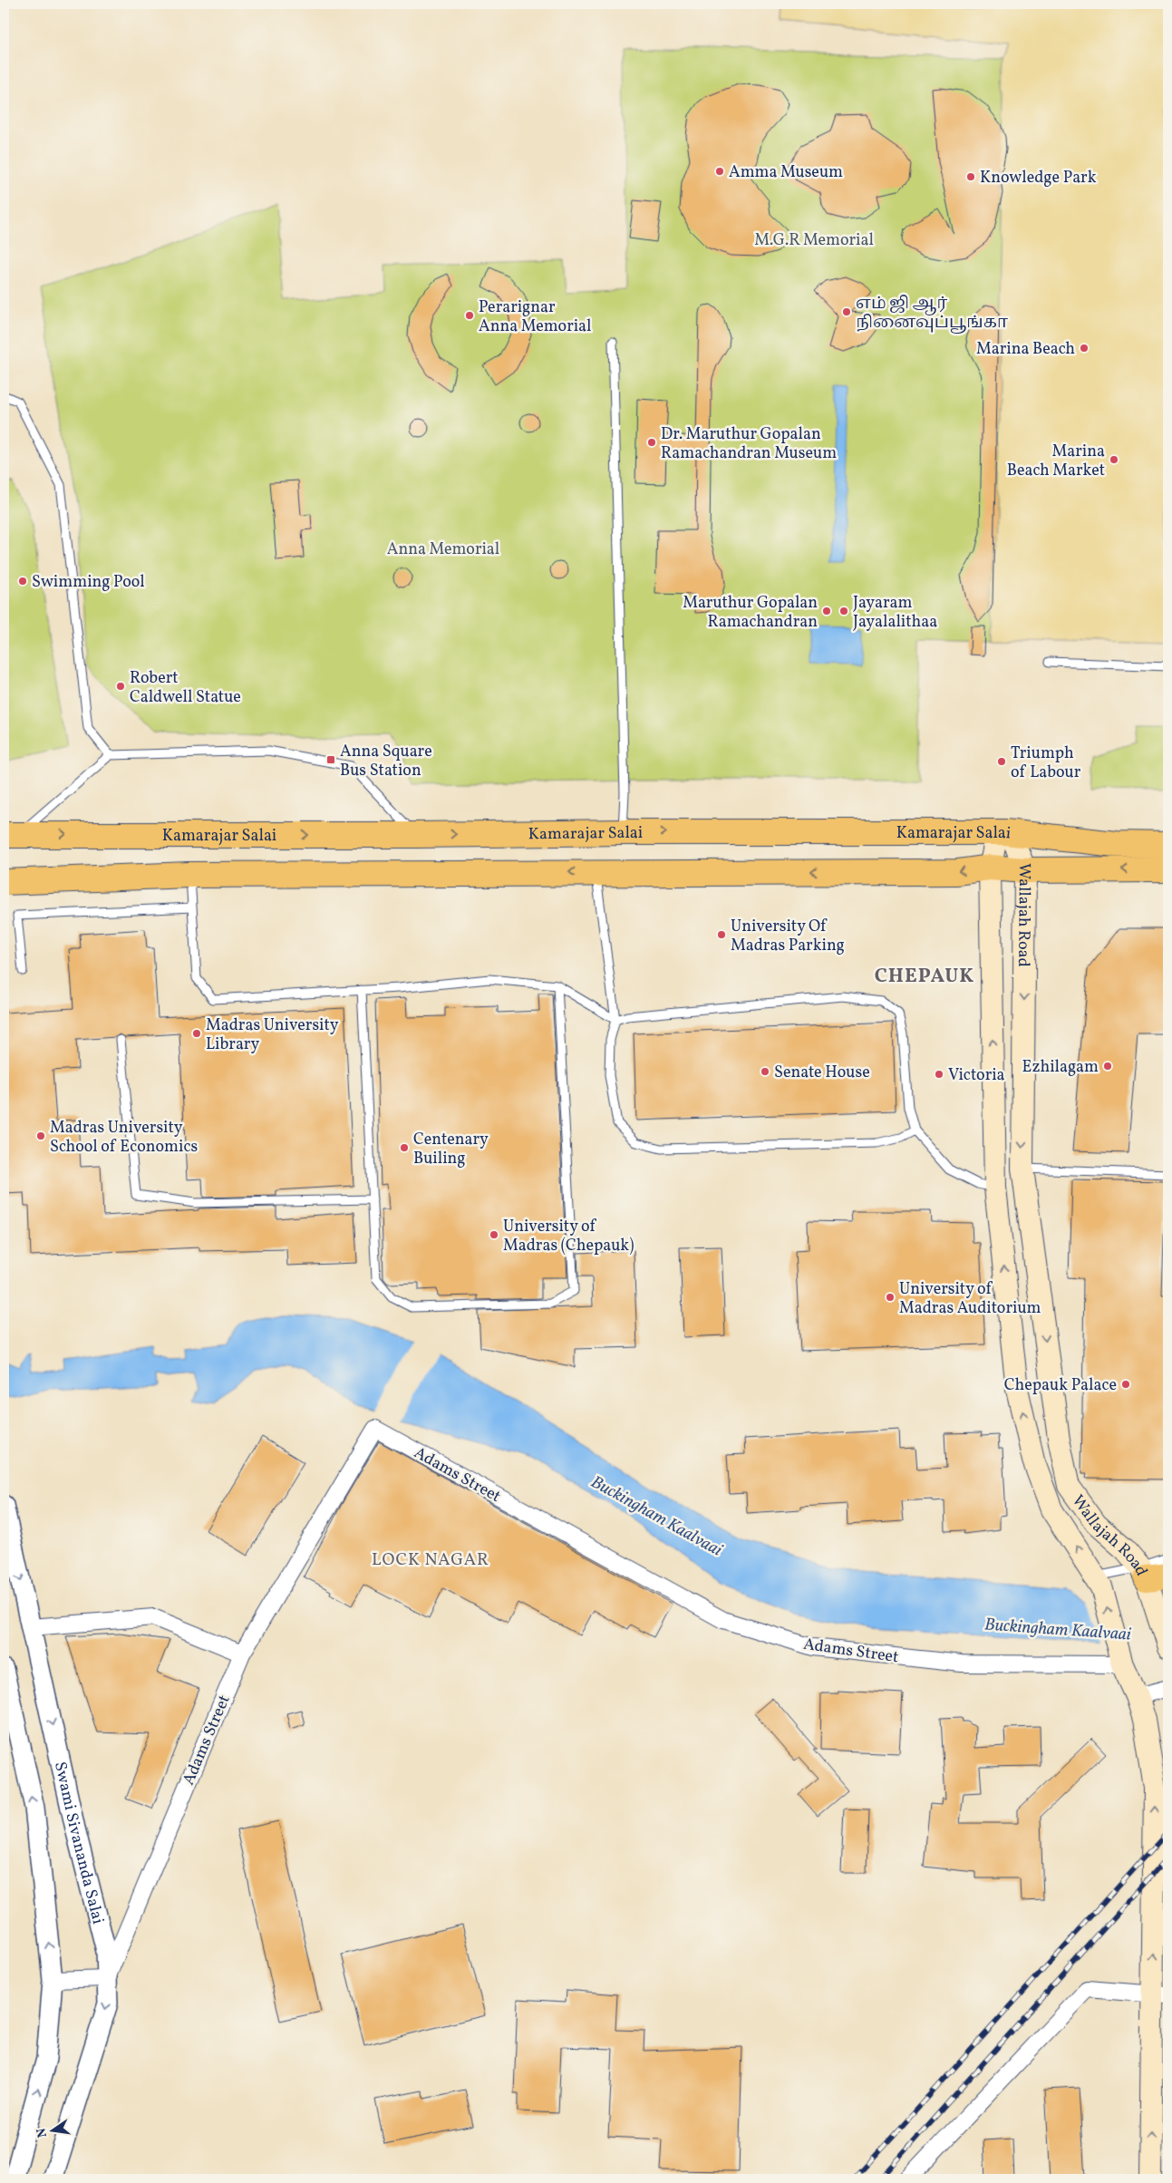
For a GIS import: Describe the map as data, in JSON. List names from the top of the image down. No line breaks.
{"streets":{"main road":["Kamarajar Salai","Wallajah Road"],"street":["Adams Street","Swami Sivananda Salai"]},"crossings":[["Kamarajar Salai","Wallajah Road"],["Wallajah Road","Adams Street"],["Adams Street","Swami Sivananda Salai"]],"districts":["CHEPAUK","LOCK NAGAR"],"water":["Buckingham Kaalvaai"],"parks":["M.G.R Memorial","Anna Memorial"],"places":{"other":["Amma Museum","Knowledge Park","எம் ஜி ஆர் நினைவுப்பூங்கா","Perarignar Anna Memorial","Marina Beach","Dr. Maruthur Gopalan Ramachandran Museum","Marina Beach Market","Swimming Pool","Maruthur Gopalan Ramachandran","Jayaram Jayalalithaa","Robert Caldwell Statue","Triumph of Labour","University Of Madras Parking","Madras University Library","Ezhilagam","Senate House","Victoria","Madras University School of Economics","Centenary Builing","University of Madras (Chepauk)","University of Madras Auditorium","Chepauk Palace"],"transit":["Anna Square Bus Station"]},"north":"left"}
